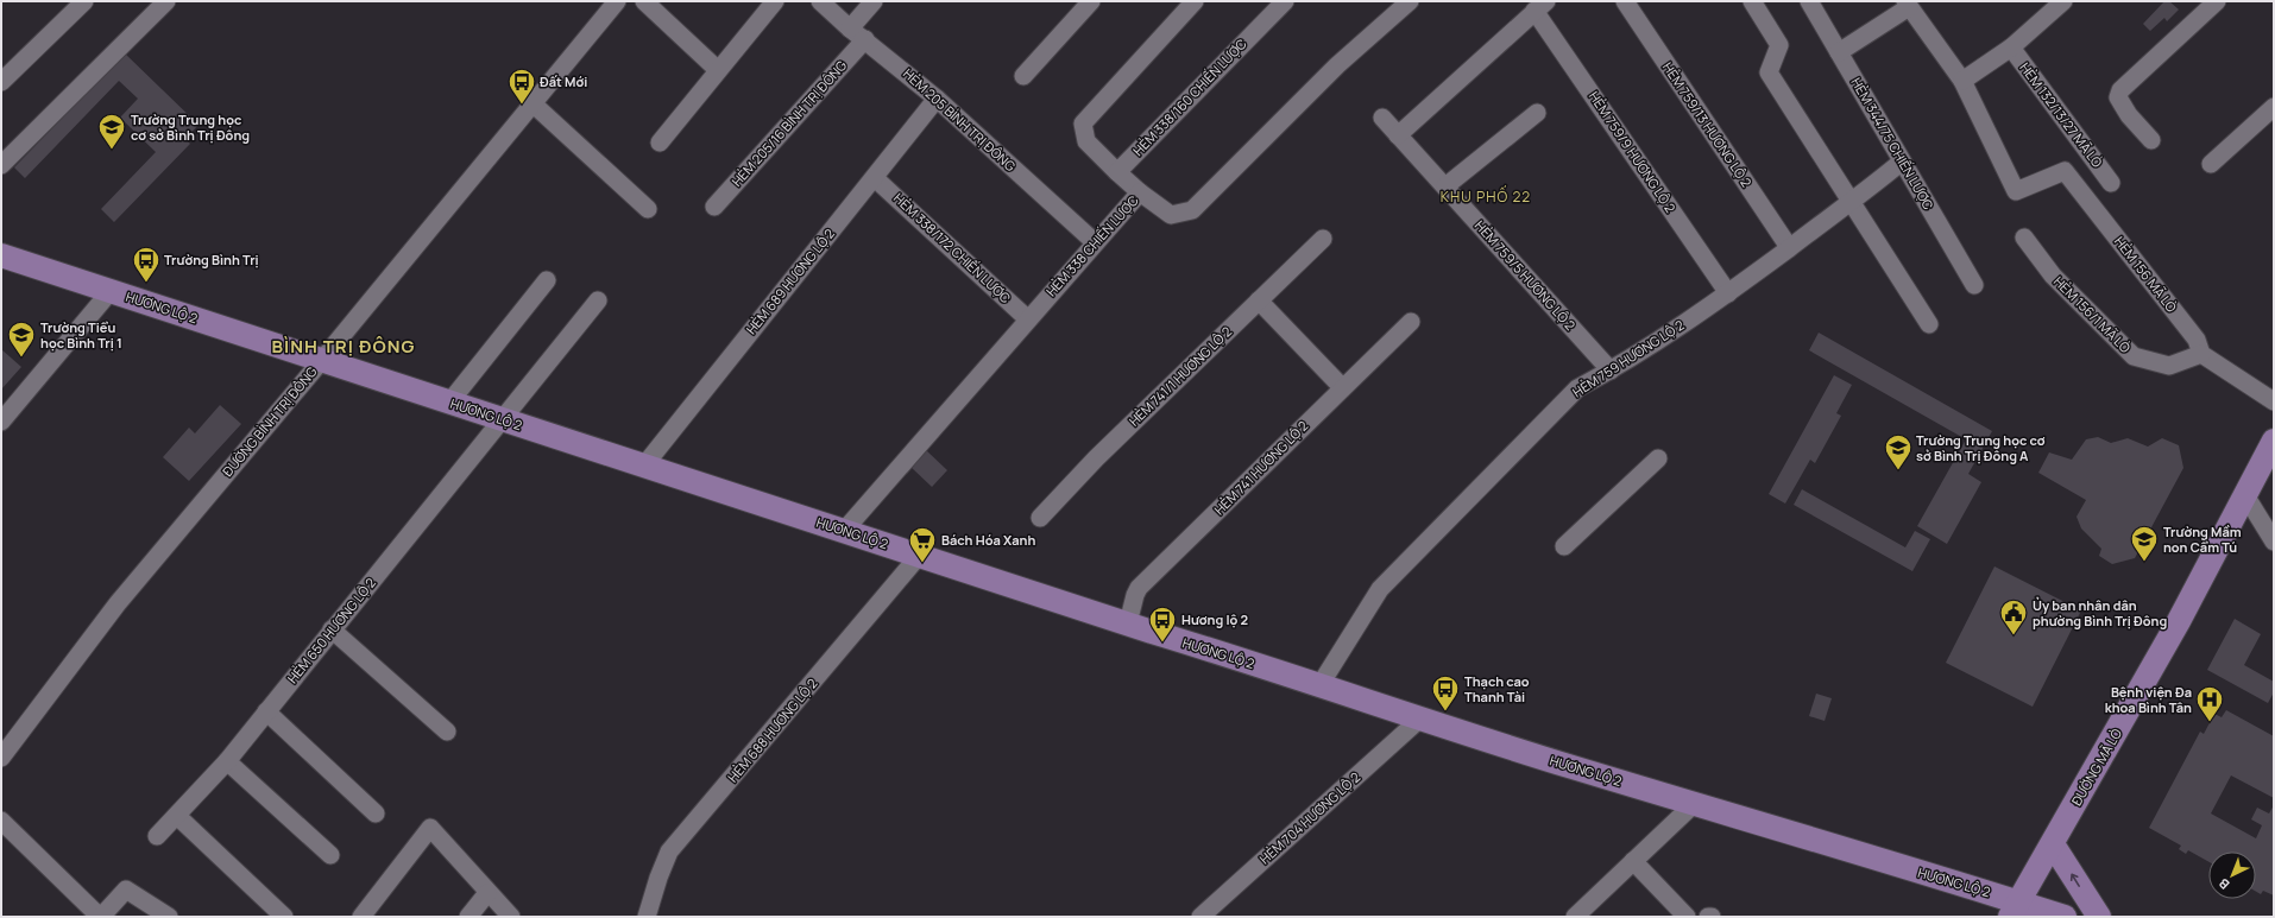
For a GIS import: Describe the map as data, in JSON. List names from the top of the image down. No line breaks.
{"streets":{"main road":["HƯƠNG LỘ 2","ĐƯỜNG MÃ LÒ"],"street":["HẺM 338/160 CHIẾN LƯỢC","HẺM 132/13/27 MÃ LÒ","HẺM 205 BÌNH TRỊ ĐÔNG","HẺM 205/16 BÌNH TRỊ ĐÔNG","HẺM 759/13 HƯƠNG LỘ 2","HẺM 344/75 CHIẾN LƯỢC","HẺM 759/9 HƯƠNG LỘ 2","HẺM 338 CHIẾN LƯỢC","HẺM 338/172 CHIẾN LƯỢC","HẺM 156 MÃ LÒ","HẺM 759/5 HƯƠNG LỘ 2","HẺM 689 HƯƠNG LỘ 2","HẺM 156/1 MÃ LÒ","HẺM 759 HƯƠNG LỘ 2","HẺM 741/1 HƯƠNG LỘ 2","ĐƯỜNG BÌNH TRỊ ĐÔNG","HẺM 741 HƯƠNG LỘ 2","HẺM 650 HƯƠNG LỘ 2","HẺM 688 HƯƠNG LỘ 2","HẺM 704 HƯƠNG LỘ 2"]},"crossings":[["HẺM 205 BÌNH TRỊ ĐÔNG","HẺM 205/16 BÌNH TRỊ ĐÔNG"],["HẺM 205 BÌNH TRỊ ĐÔNG","HẺM 338 CHIẾN LƯỢC"],["HẺM 205 BÌNH TRỊ ĐÔNG","HẺM 689 HƯƠNG LỘ 2"],["HẺM 759/13 HƯƠNG LỘ 2","HẺM 759 HƯƠNG LỘ 2"],["HẺM 344/75 CHIẾN LƯỢC","HẺM 759 HƯƠNG LỘ 2"],["HẺM 759/9 HƯƠNG LỘ 2","HẺM 759 HƯƠNG LỘ 2"],["HẺM 338 CHIẾN LƯỢC","HẺM 338/172 CHIẾN LƯỢC"],["HẺM 338 CHIẾN LƯỢC","HƯƠNG LỘ 2"],["HẺM 338/172 CHIẾN LƯỢC","HẺM 689 HƯƠNG LỘ 2"],["HẺM 156 MÃ LÒ","HẺM 156/1 MÃ LÒ"],["HẺM 759/5 HƯƠNG LỘ 2","HẺM 759 HƯƠNG LỘ 2"],["HẺM 689 HƯƠNG LỘ 2","HƯƠNG LỘ 2"],["HƯƠNG LỘ 2","HẺM 759 HƯƠNG LỘ 2"],["HƯƠNG LỘ 2","ĐƯỜNG BÌNH TRỊ ĐÔNG"],["HƯƠNG LỘ 2","HẺM 741 HƯƠNG LỘ 2"],["HƯƠNG LỘ 2","HẺM 650 HƯƠNG LỘ 2"],["HƯƠNG LỘ 2","HẺM 688 HƯƠNG LỘ 2"],["HƯƠNG LỘ 2","ĐƯỜNG MÃ LÒ"],["HƯƠNG LỘ 2","HẺM 704 HƯƠNG LỘ 2"]],"districts":["KHU PHỐ 22","BÌNH TRỊ ĐÔNG"],"places":{"bus stop":["Đất Mới","Trường Bình Trị","Hương lộ 2","Thạch cao Thanh Tài"],"school or university":["Trường Trung học cơ sở Bình Trị Đông","Trường Tiểu học Bình Trị 1","Trường Trung học cơ sở Bình Trị Đông A","Trường Mầm non Cẩm Tú"],"supermarket":["Bách Hóa Xanh"],"public building":["Ủy ban nhân dân phường Bình Trị Đông"],"hospital":["Bệnh viện Đa khoa Bình Tân"]},"north":"bottom left"}
